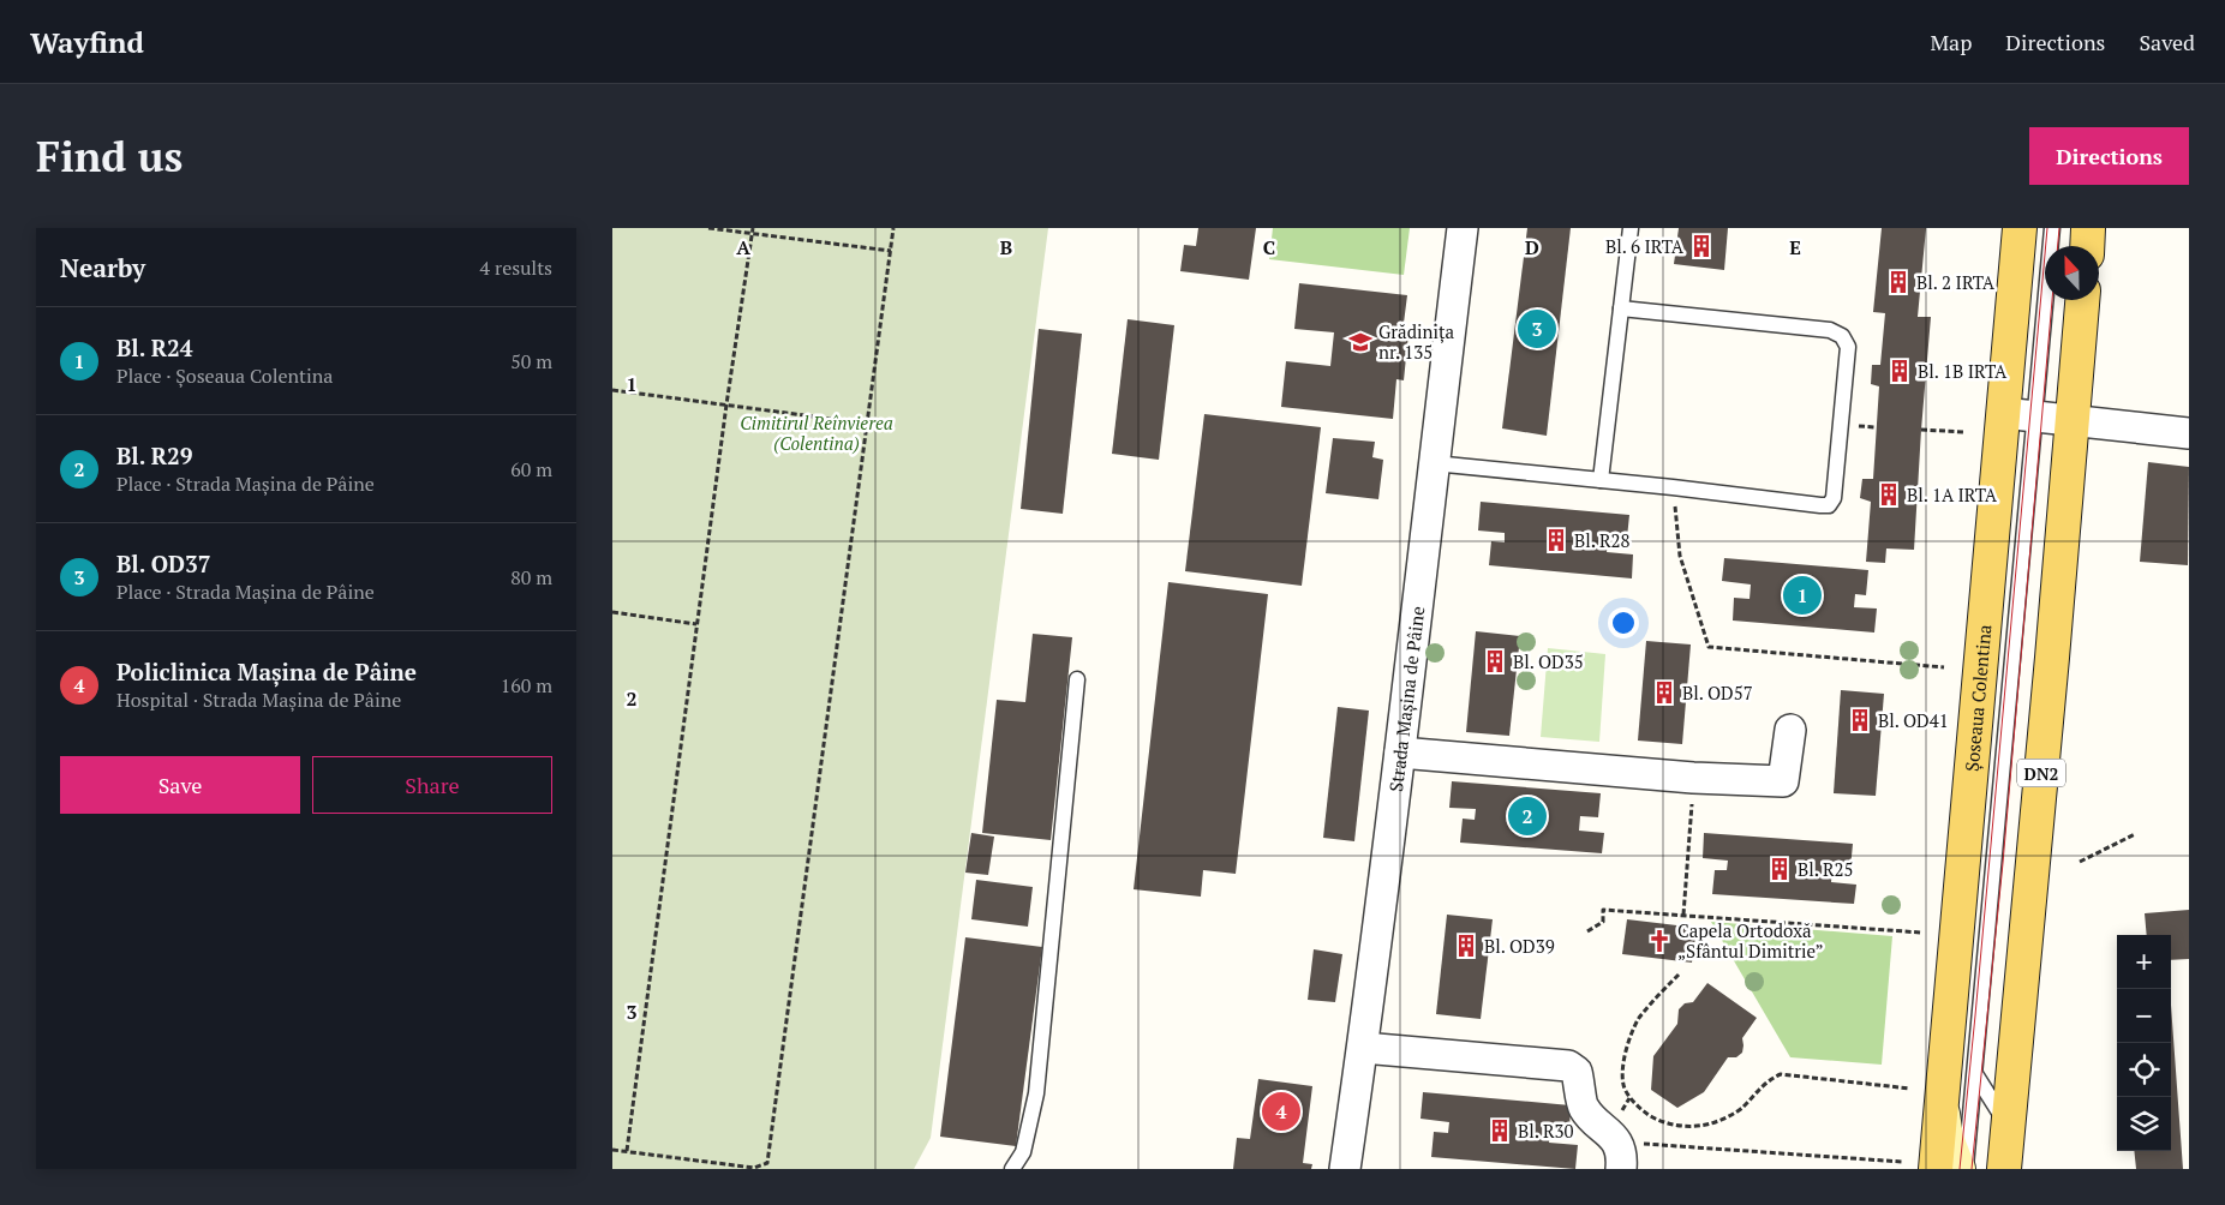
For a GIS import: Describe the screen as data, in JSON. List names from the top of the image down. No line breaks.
{"streets":{"main road":["Șoseaua Colentina","DN2"],"street":["Strada Mașina de Pâine"]},"parks":["Cimitirul Reînvierea (Colentina)"],"places":{"building":["Bl. 6 IRTA","Bl. 2 IRTA","Bl. 1B IRTA","Bl. 1A IRTA","Bl. R28","Bl. OD35","Bl. OD57","Bl. OD41","Bl. R25","Bl. OD39","Bl. R30"],"school or university":["Grădinița nr. 135"],"church":["Capela Ortodoxă „Sfântul Dimitrie”"]},"north":"top","page":{"header":"Wayfind","nav":["Map","Directions","Saved"],"buttons":["Directions",["Save","Share"]],"title":"Find us","heading":["Nearby","4 results"],"list":[{"mark":"1","name":"Bl. R24","note":"Place · Șoseaua Colentina","value":"50 m"},{"mark":"2","name":"Bl. R29","note":"Place · Strada Mașina de Pâine","value":"60 m"},{"mark":"3","name":"Bl. OD37","note":"Place · Strada Mașina de Pâine","value":"80 m"},{"mark":"4","name":"Policlinica Mașina de Pâine","note":"Hospital · Strada Mașina de Pâine","value":"160 m"}],"pins":["3","1","2","4"],"map_buttons":["+","−"]},"grid":{"columns":["A","B","C","D","E"],"rows":["1","2","3"]}}
